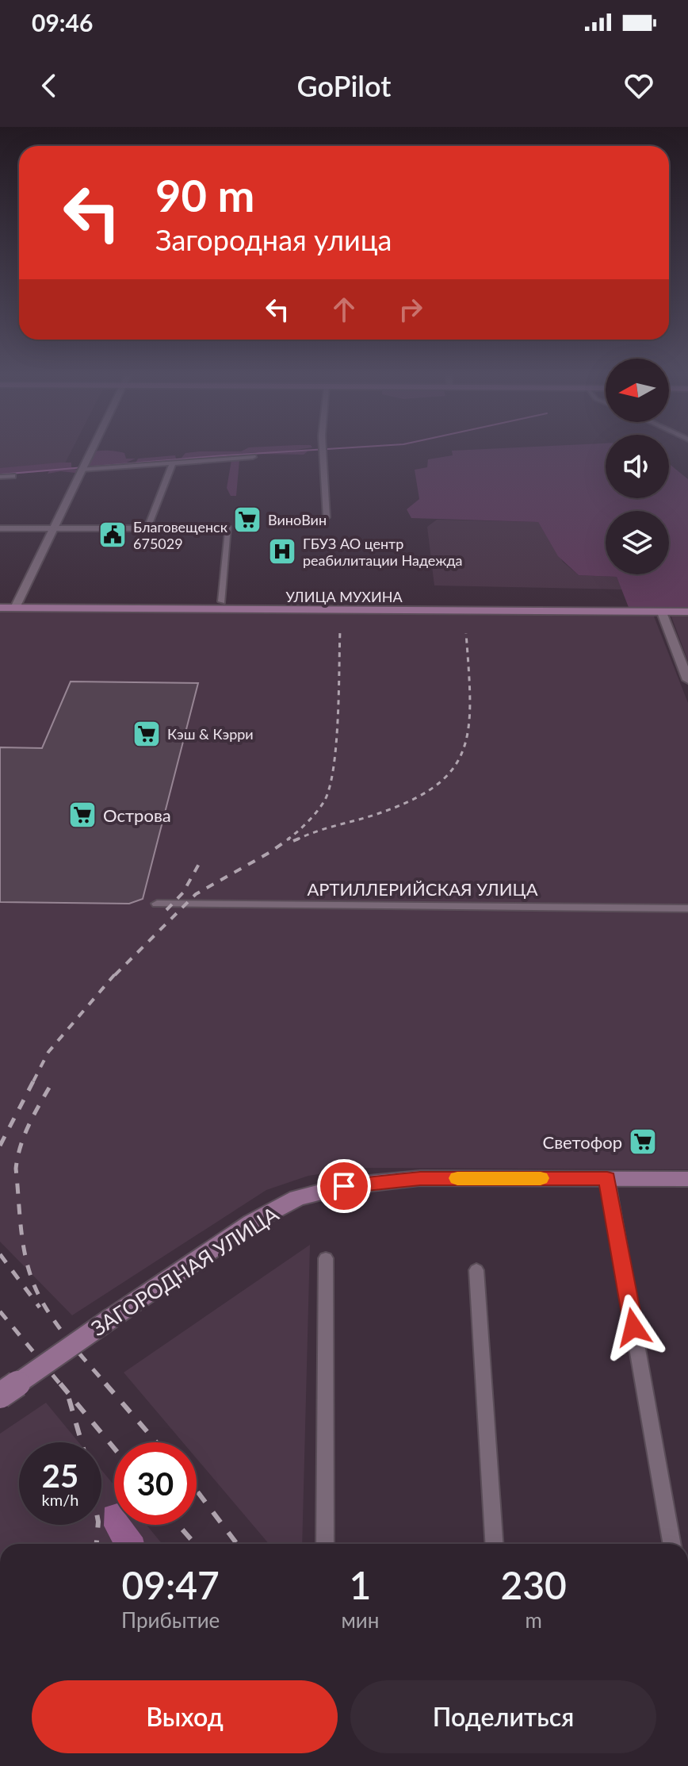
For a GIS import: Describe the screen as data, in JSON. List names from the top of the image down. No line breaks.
{"streets":{"main road":["УЛИЦА МУХИНА","ЗАГОРОДНАЯ УЛИЦА"],"street":["АРТИЛЛЕРИЙСКАЯ УЛИЦА"]},"places":{"supermarket":["ВиноВин","Кэш & Кэрри","Острова","Светофор"],"public building":["Благовещенск 675029"],"hospital":["ГБУЗ АО центр реабилитации Надежда"]},"north":"left","page":{"status":"09:46","header":"GoPilot","turn":["90 m","Загородная улица"],"speed":"25 km/h","limit":"30","eta":["09:47","Прибытие","1","мин","230","m"],"buttons":["Выход","Поделиться"]}}
